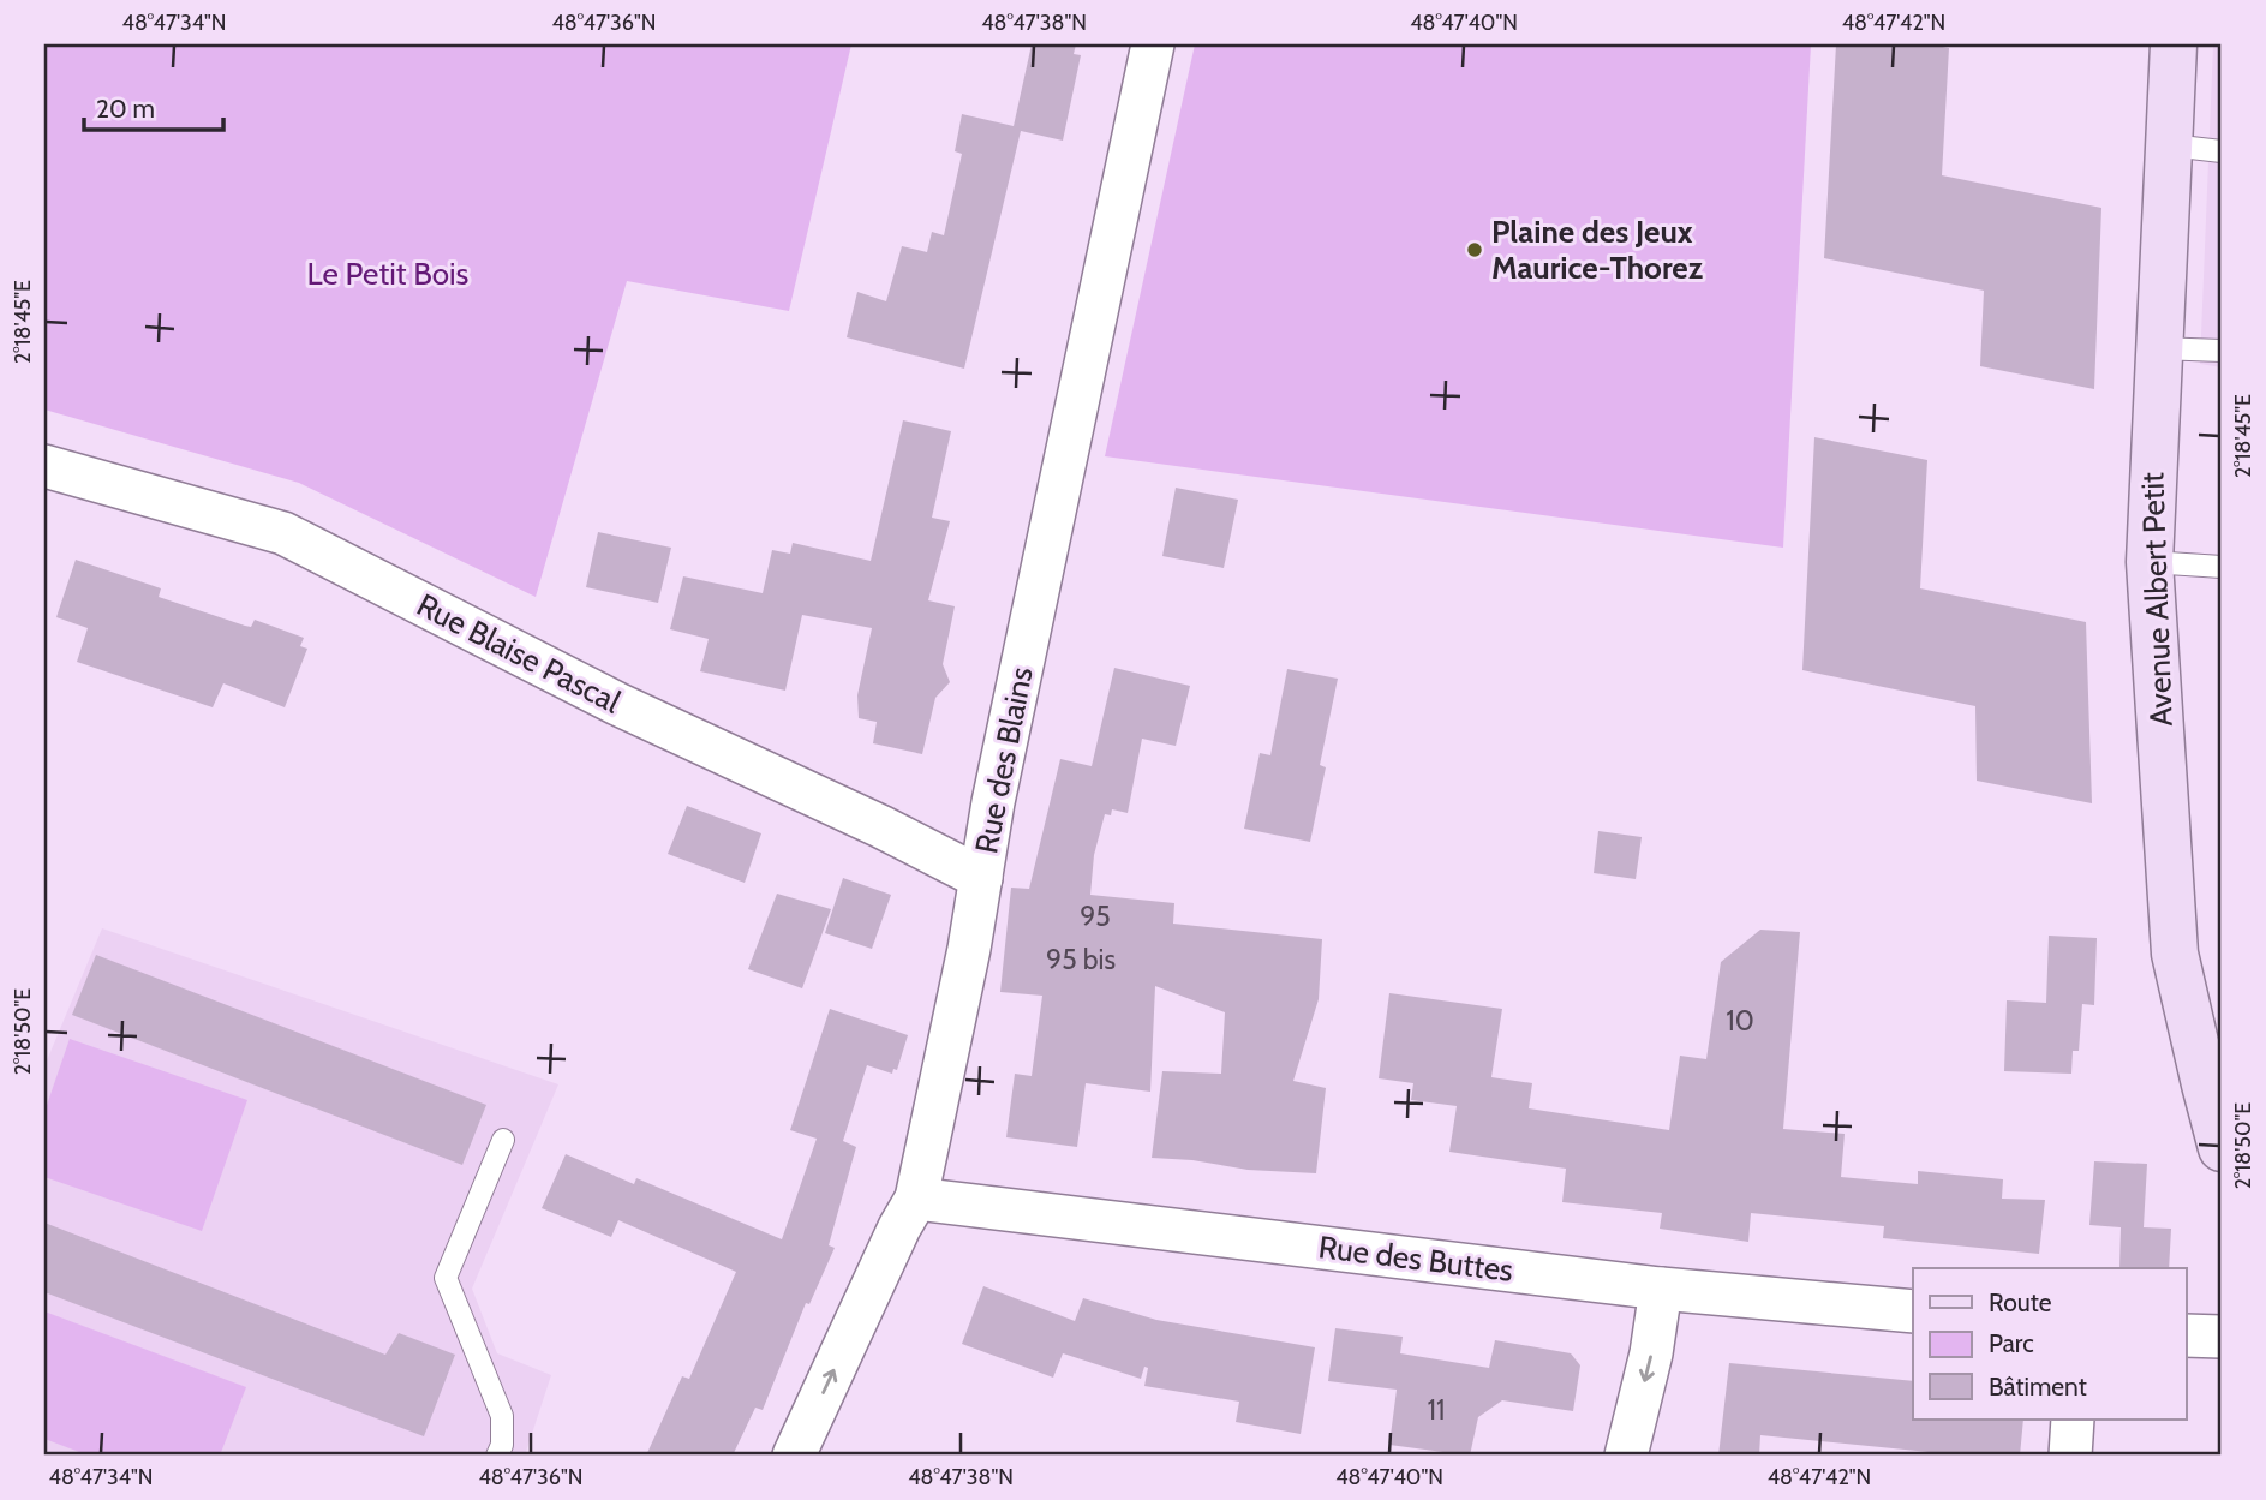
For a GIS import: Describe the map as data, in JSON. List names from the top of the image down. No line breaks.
{"streets":{"main road":["Avenue Albert Petit"],"street":["Rue Blaise Pascal","Rue des Blains","Rue des Buttes"]},"crossings":[["Rue Blaise Pascal","Rue des Blains"],["Rue des Blains","Rue des Buttes"]],"parks":["Le Petit Bois"],"places":["Plaine des Jeux Maurice-Thorez"],"house_numbers":["95","95 bis","10","11"],"legend":["Route","Parc","Bâtiment"],"scale_bar":"20 m","coordinates":["48°47'34\"N","48°47'36\"N","48°47'38\"N","48°47'40\"N","48°47'42\"N","2°18'45\"E","2°18'50\"E"]}
